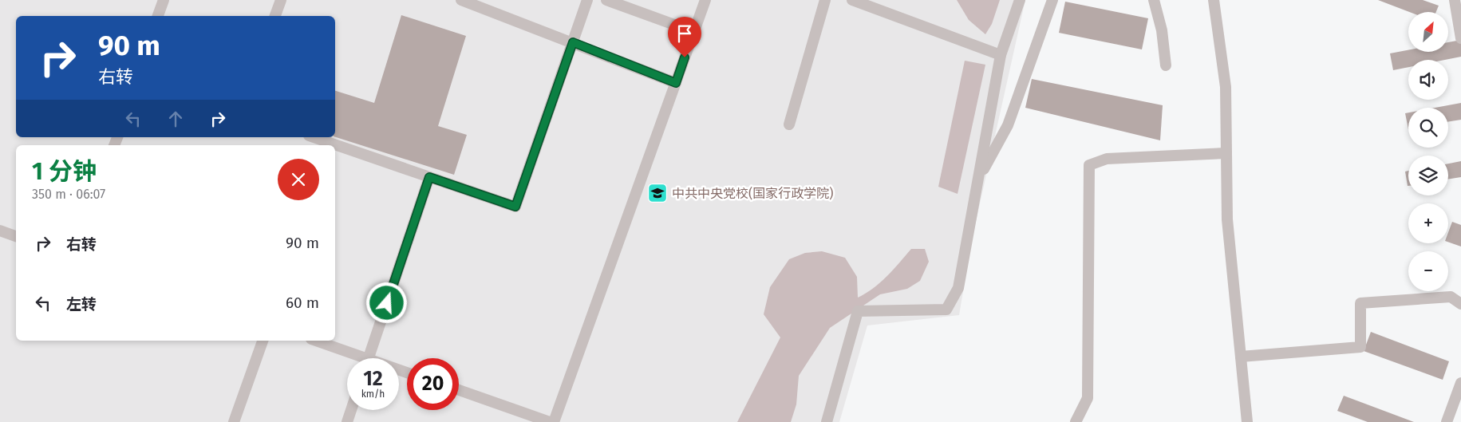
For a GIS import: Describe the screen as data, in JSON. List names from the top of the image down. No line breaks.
{"places":{"school or university":["中共中央党校(国家行政学院)"]},"north":"top right","page":{"map_buttons":["+","−"],"turn":["90 m","右转"],"heading":["1 分钟","350 m · 06:07"],"list":[{"name":"右转","value":"90 m"},{"name":"左转","value":"60 m"}],"speed":"12 km/h","limit":"20"}}
